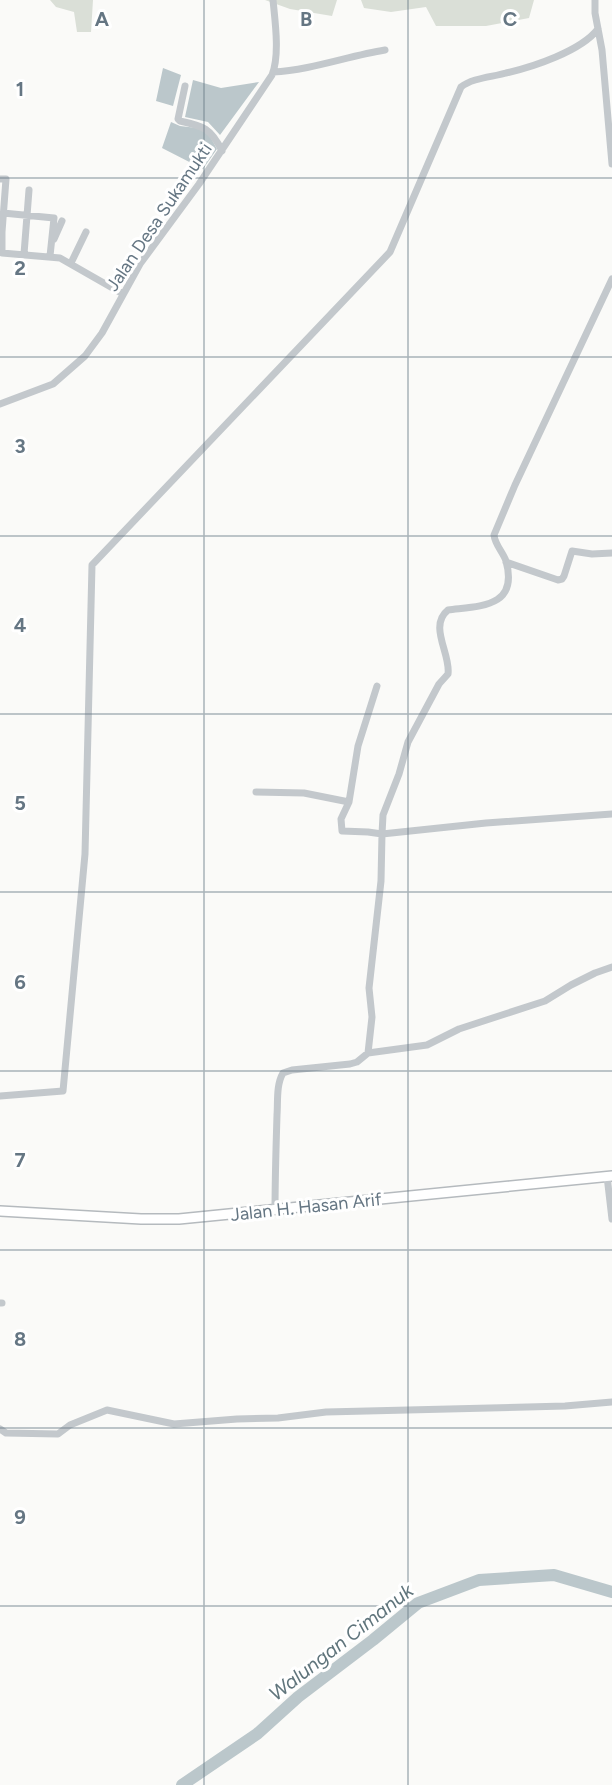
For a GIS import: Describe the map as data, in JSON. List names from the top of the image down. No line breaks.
{"streets":{"main road":["Jalan H. Hasan Arif"],"street":["Jalan Desa Sukamukti"]},"water":["Walungan Cimanuk"],"grid":{"columns":["A","B","C"],"rows":["1","2","3","4","5","6","7","8","9"]}}
